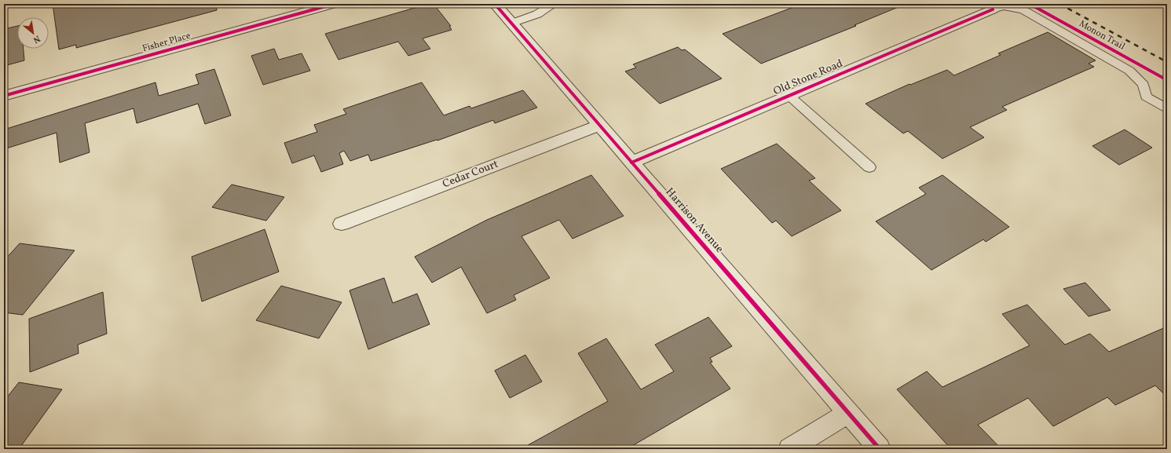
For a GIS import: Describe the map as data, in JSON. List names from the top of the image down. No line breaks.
{"streets":{"street":["Fisher Place","Old Stone Road","Cedar Court","Harrison Avenue"],"cycle path":["Monon Trail"]},"crossings":[["Old Stone Road","Harrison Avenue"],["Cedar Court","Harrison Avenue"]],"north":"bottom right"}
